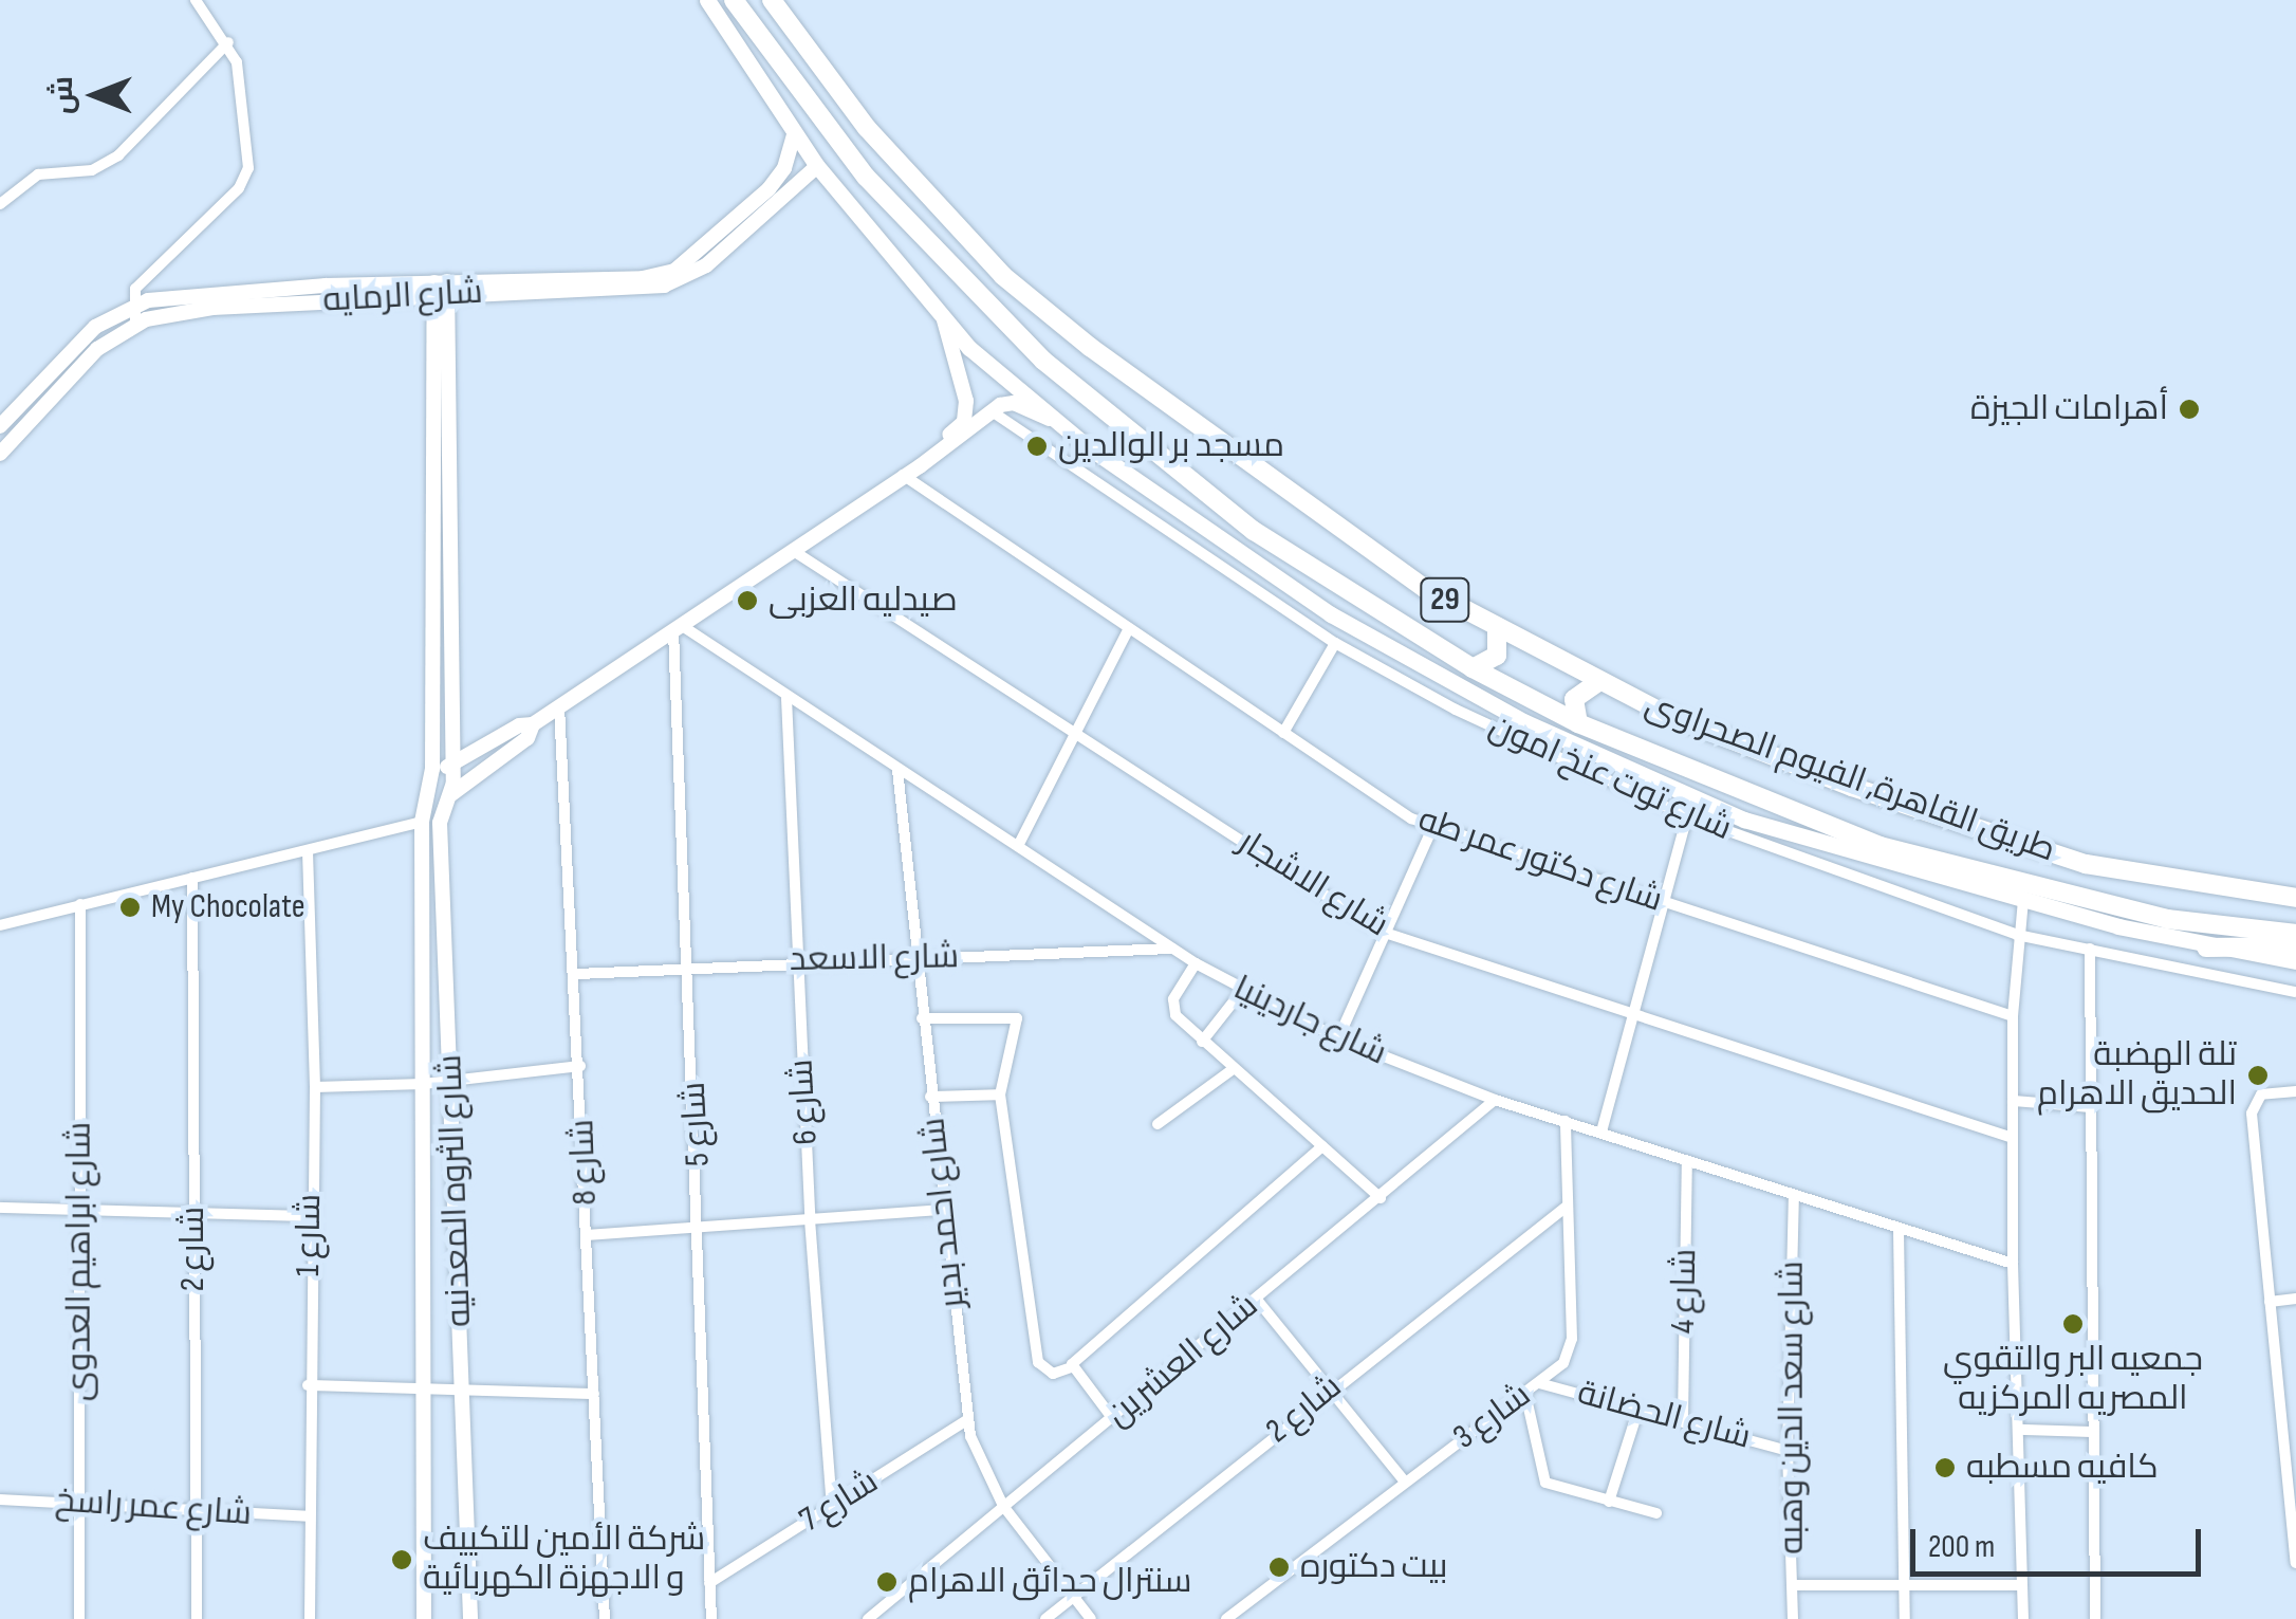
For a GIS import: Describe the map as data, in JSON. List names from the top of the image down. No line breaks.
{"streets":{"highway":["29","طريق القاهرة, الفيوم الصحراوى"],"street":["شارع الرمايه","شارع توت عنخ امون","شارع دكتور عمر طه","شارع الاشجار","شارع الاسعد","شارع جاردينيا","شارع 6","شارع 5","شارع 8","شارع الثروه المعدنيه","شارع احمد بدير","شارع 1","شارع 2","شارع ابراهيم العدوى","شارع 4","شارع العشرين","شارع سعد الدين وهبه","شارع الحضانة","شارع 3","شارع 7","شارع عمر راسخ"]},"crossings":[["شارع الاسعد","شارع جاردينيا"],["شارع الاسعد","شارع 6"],["شارع الاسعد","شارع 5"],["شارع الاسعد","شارع 8"],["شارع الاسعد","شارع احمد بدير"],["شارع جاردينيا","شارع 6"],["شارع جاردينيا","شارع 5"],["شارع جاردينيا","شارع احمد بدير"],["شارع جاردينيا","شارع 4"],["شارع جاردينيا","شارع العشرين"],["شارع جاردينيا","شارع سعد الدين وهبه"],["شارع جاردينيا","شارع 3"],["شارع 6","شارع 7"],["شارع 5","شارع 7"],["شارع احمد بدير","شارع 2"],["شارع احمد بدير","شارع العشرين"],["شارع احمد بدير","شارع 7"],["شارع 1","شارع عمر راسخ"],["شارع 2","شارع 3"],["شارع 2","شارع عمر راسخ"],["شارع ابراهيم العدوى","شارع عمر راسخ"],["شارع 4","شارع الحضانة"],["شارع سعد الدين وهبه","شارع الحضانة"],["شارع الحضانة","شارع 3"]],"places":["أهرامات الجيزة","مسجد بر الوالدين","صيدليه العزبى","My Chocolate","تلة الهضبة الحديق الاهرام","جمعيه البر والتقوي المصريه المركزيه","كافيه مسطبه","شركة الأمين للتكييف و الاجهزة الكهربائية","بيت دكتوره","سنترال حدائق الاهرام"],"scale_bar":"200 m","north":"left"}
